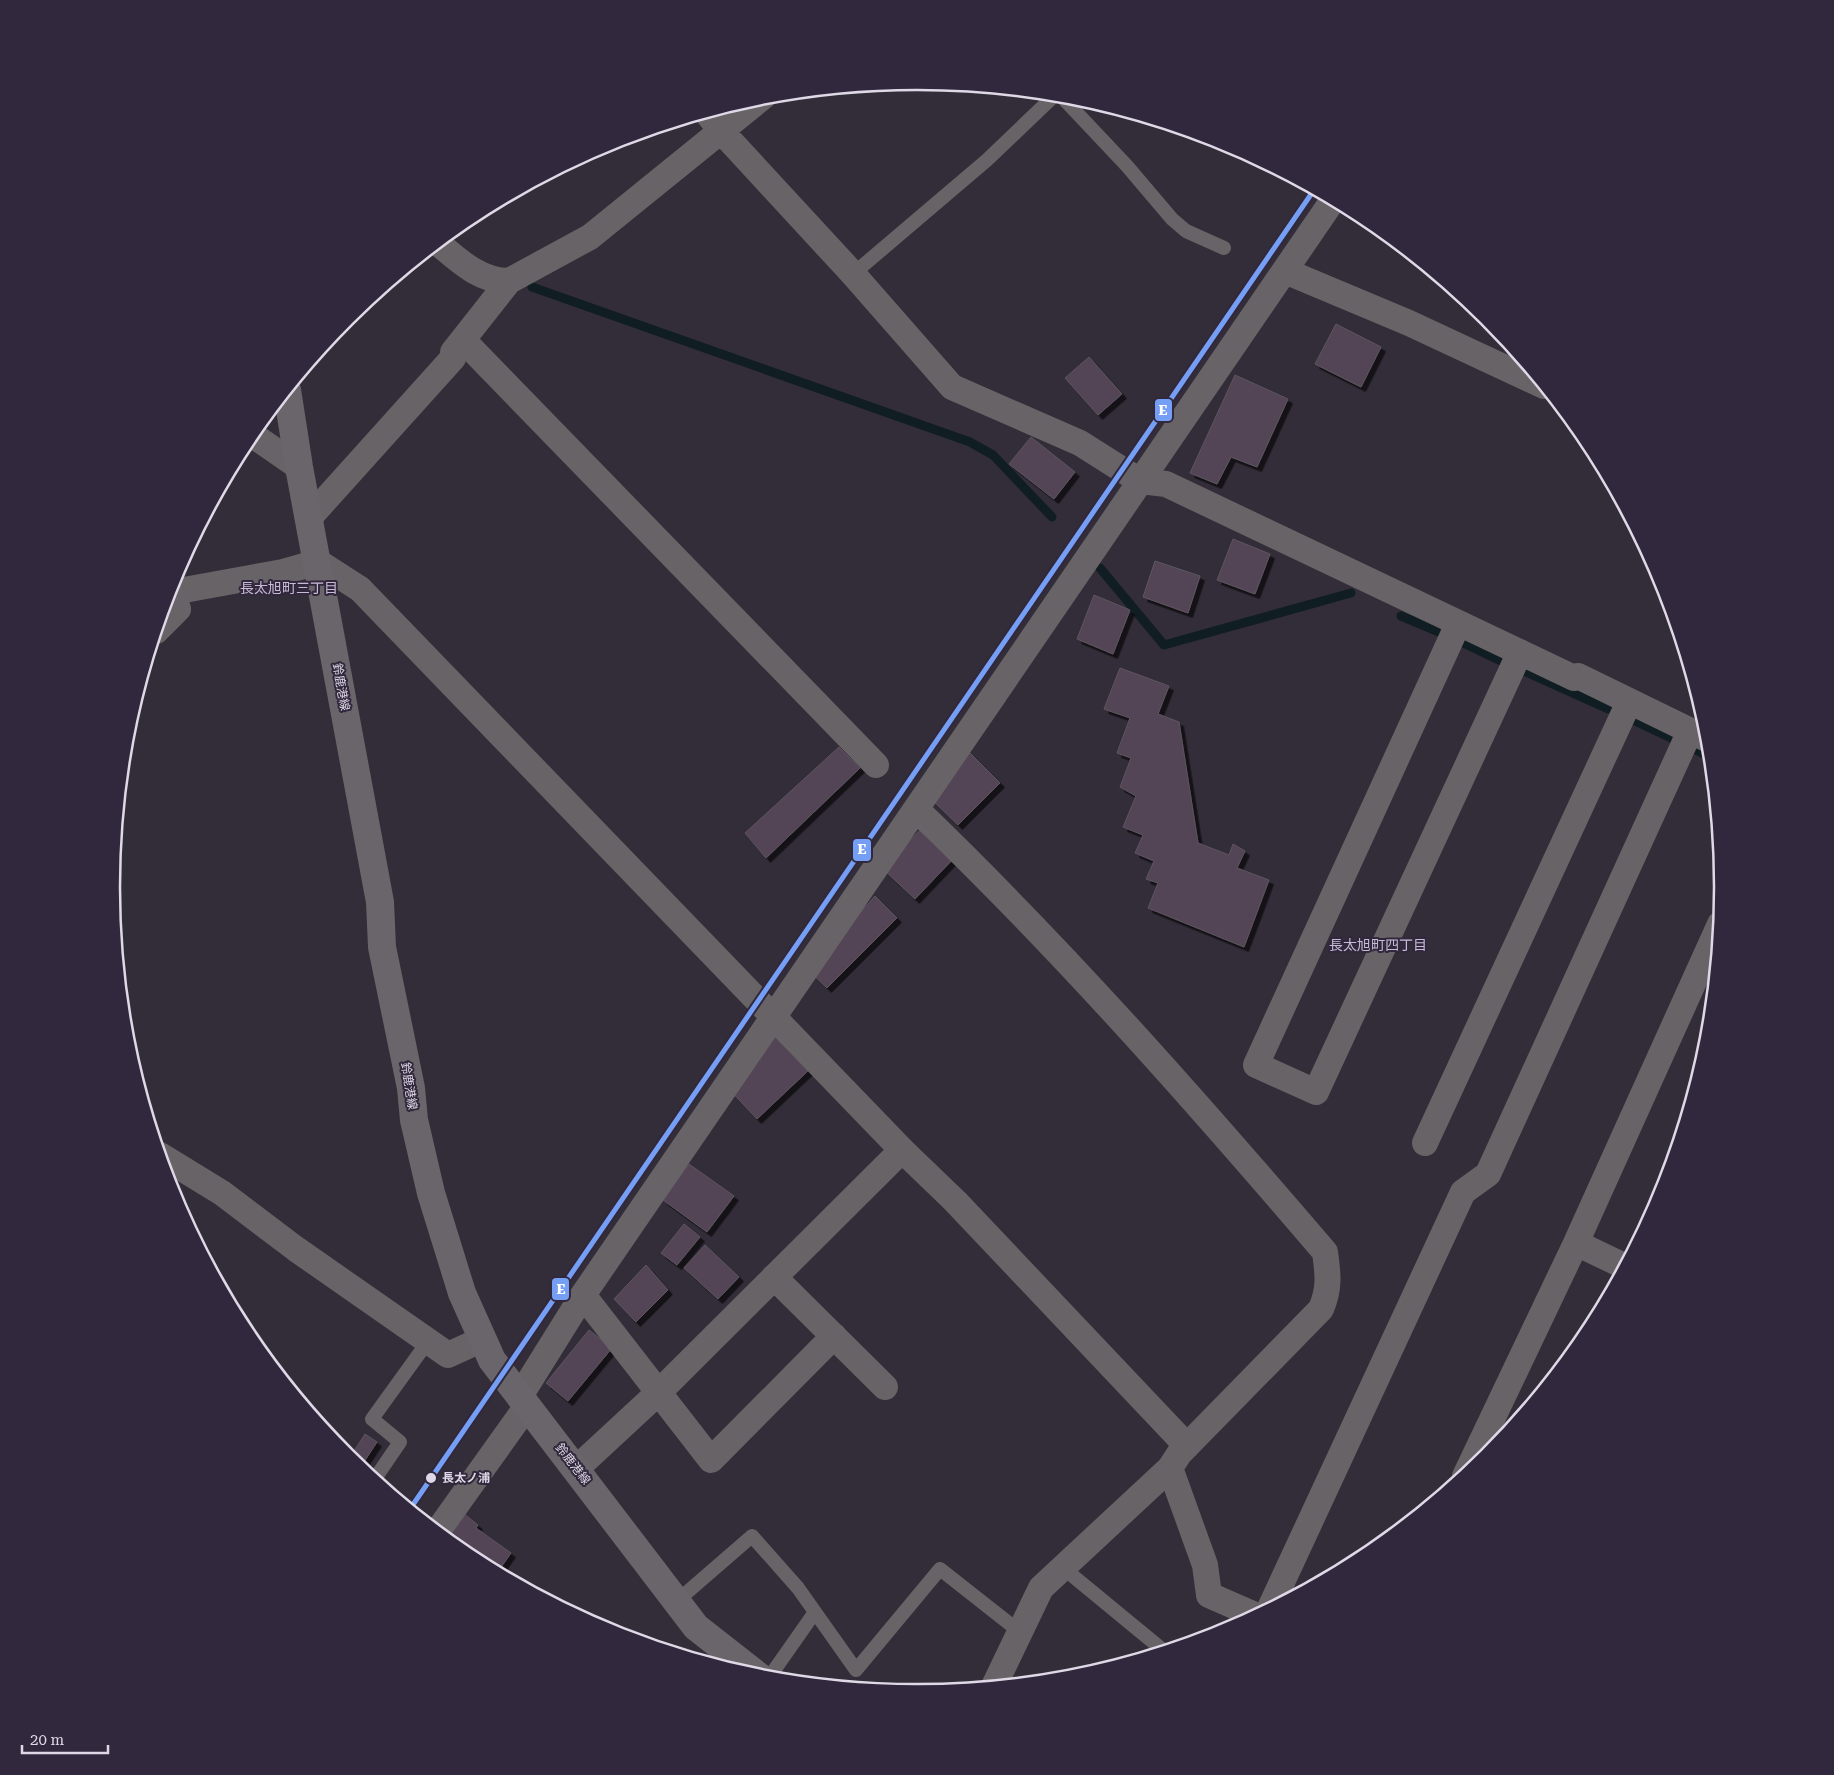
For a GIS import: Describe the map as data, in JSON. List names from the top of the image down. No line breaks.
{"streets":{"main road":["鈴鹿港線"]},"districts":["長太旭町三丁目","長太旭町四丁目"],"places":["長太ノ浦"],"lines":["transit line E"],"scale_bar":"20 m"}
